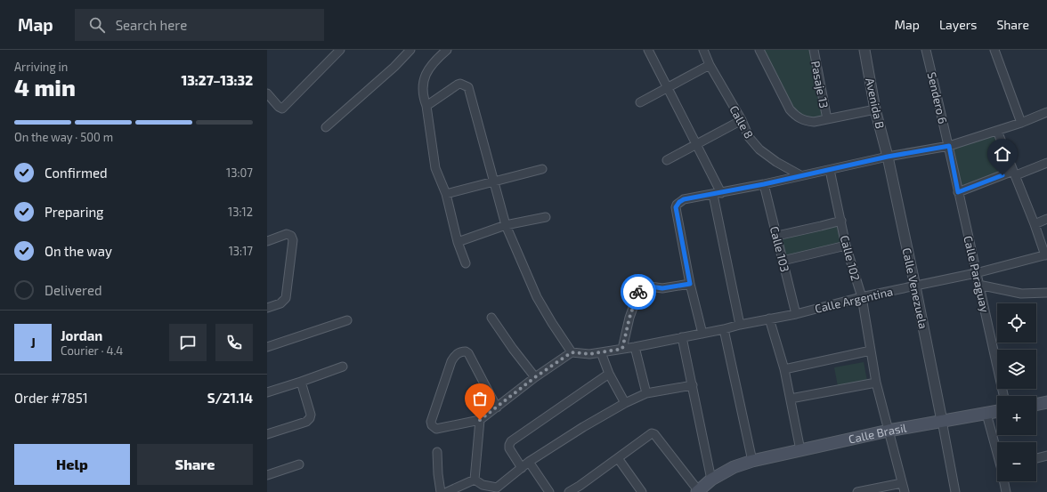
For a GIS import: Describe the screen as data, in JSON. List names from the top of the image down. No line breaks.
{"streets":{"main road":["Calle Brasil"],"street":["Pasaje 13","Sendero 6","Avenida B","Calle 8","Calle 103","Calle 102","Calle Paraguay","Calle Venezuela","Calle Argentina"]},"crossings":[["Sendero 6","Calle Paraguay"],["Avenida B","Calle Venezuela"],["Calle 103","Calle Argentina"],["Calle 102","Calle Argentina"],["Calle 102","Calle Brasil"],["Calle Paraguay","Calle Argentina"],["Calle Venezuela","Calle Argentina"],["Calle Venezuela","Calle Brasil"]],"page":{"header":"Map","search":"Search here","nav":["Map","Layers","Share"],"heading":["4 min","Arriving in","13:27–13:32"],"panel":["Jordan","Courier · 4.4","Order #7851","S/21.14"],"bar":"On the way · 500 m","list":[["Confirmed","13:07"],["Preparing","13:12"],["On the way","13:17"],"Delivered"],"map_buttons":["+","−"],"round":"J","buttons":["Help","Share"]}}
